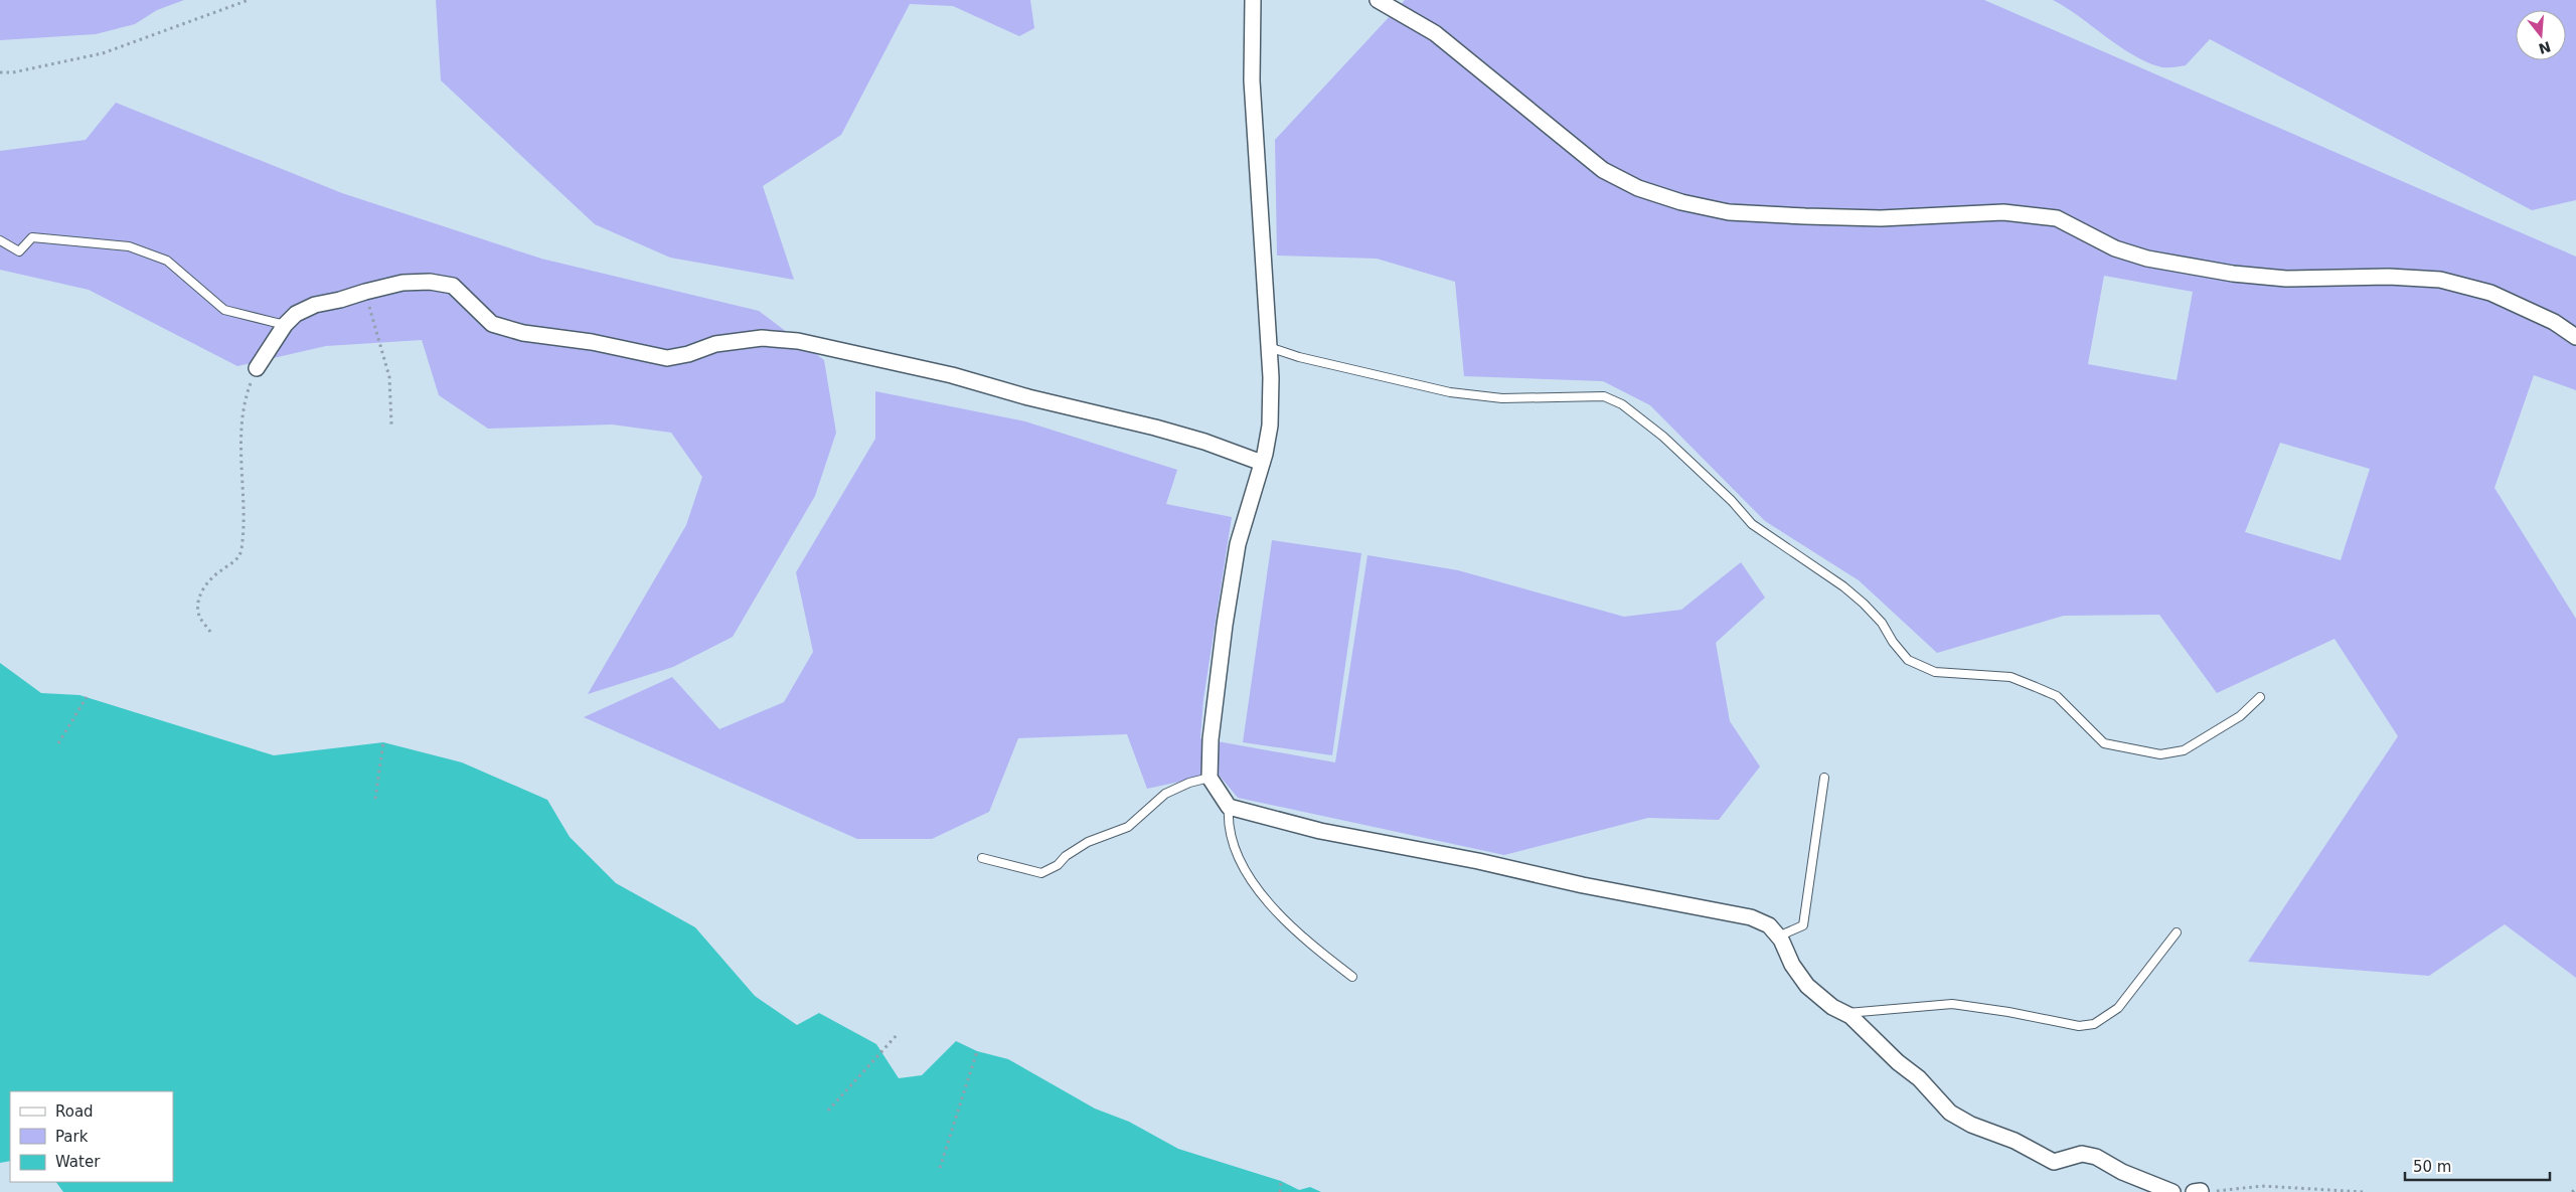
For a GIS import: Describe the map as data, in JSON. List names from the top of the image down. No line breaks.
{"legend":["Road","Park","Water"],"scale_bar":"50 m","north":"bottom"}
